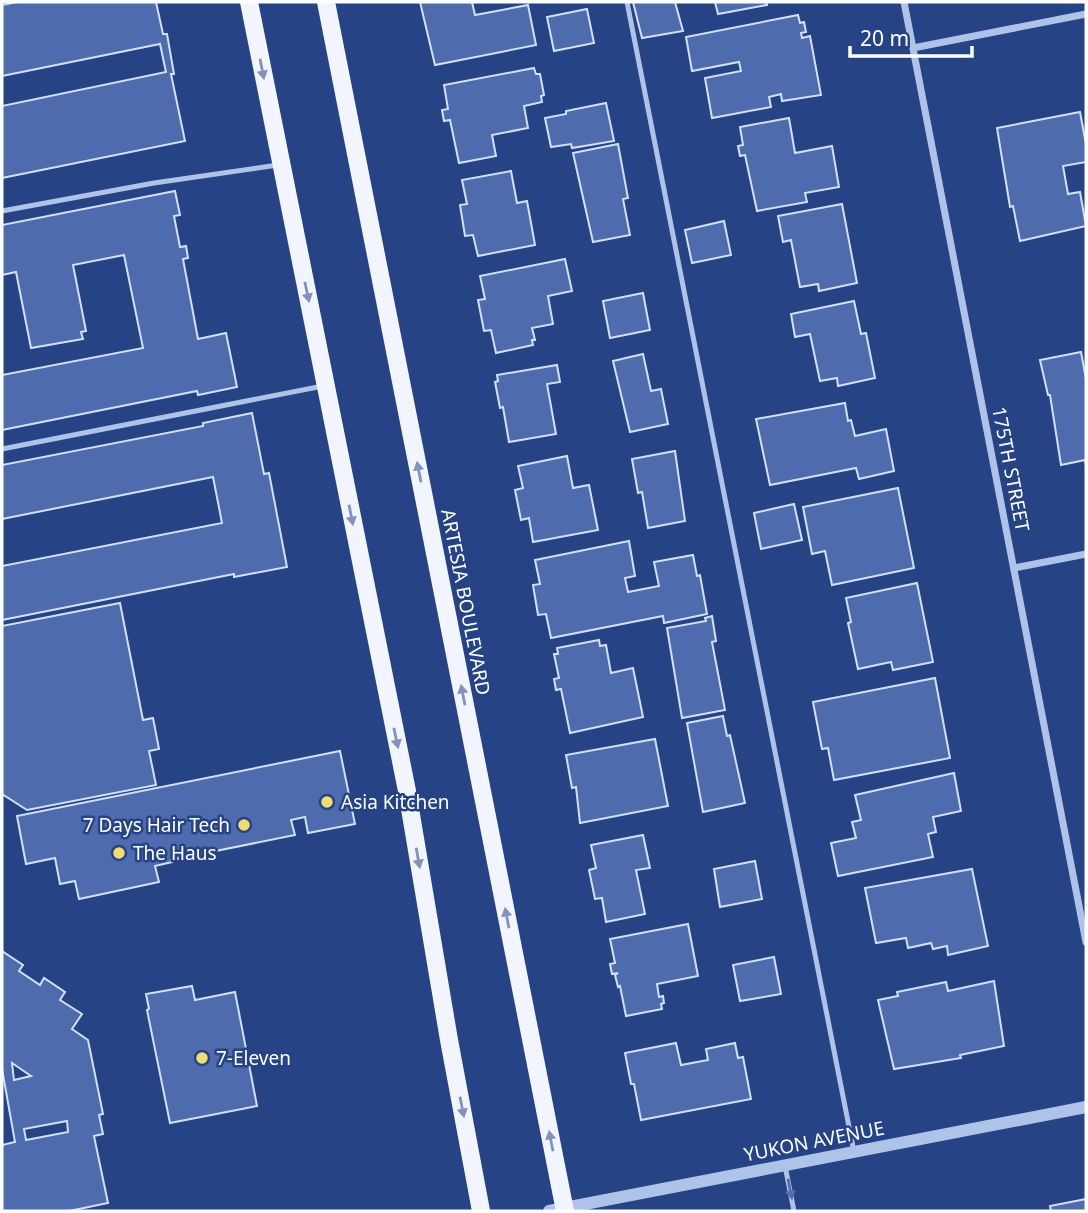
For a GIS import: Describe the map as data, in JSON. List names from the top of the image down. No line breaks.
{"streets":{"main road":["ARTESIA BOULEVARD"],"street":["175TH STREET","YUKON AVENUE"]},"crossings":[["ARTESIA BOULEVARD","YUKON AVENUE"]],"places":["Asia Kitchen","7 Days Hair Tech","The Haus","7-Eleven"],"scale_bar":"20 m"}
